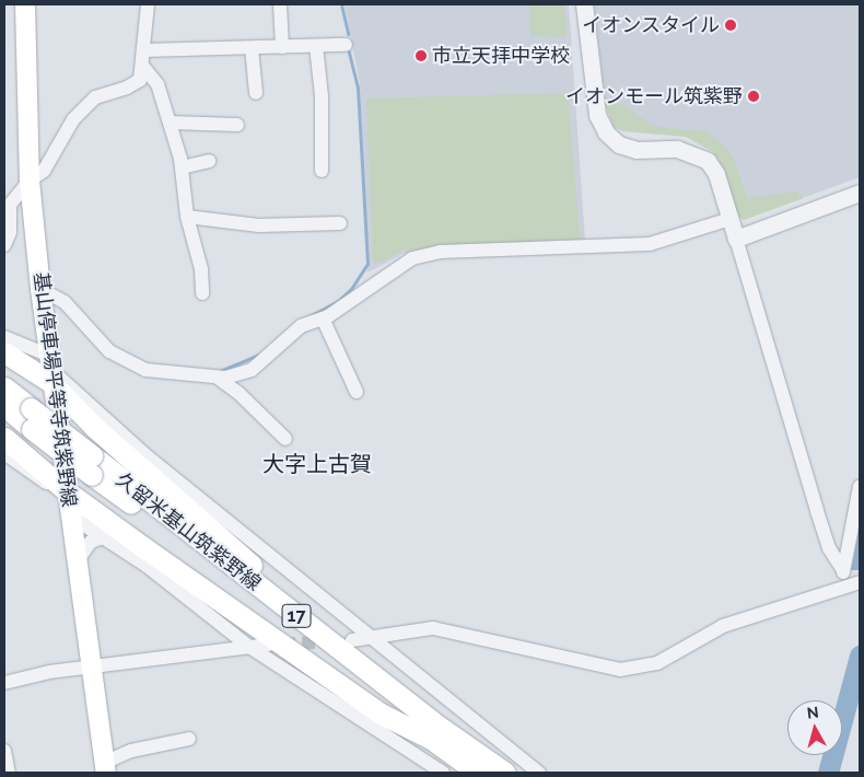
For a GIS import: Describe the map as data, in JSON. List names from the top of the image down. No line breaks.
{"streets":{"main road":["基山停車場平等寺筑紫野線","久留米基山筑紫野線","17"]},"districts":["大字上古賀"],"places":["イオンスタイル","市立天拝中学校","イオンモール筑紫野"],"north":"top"}
